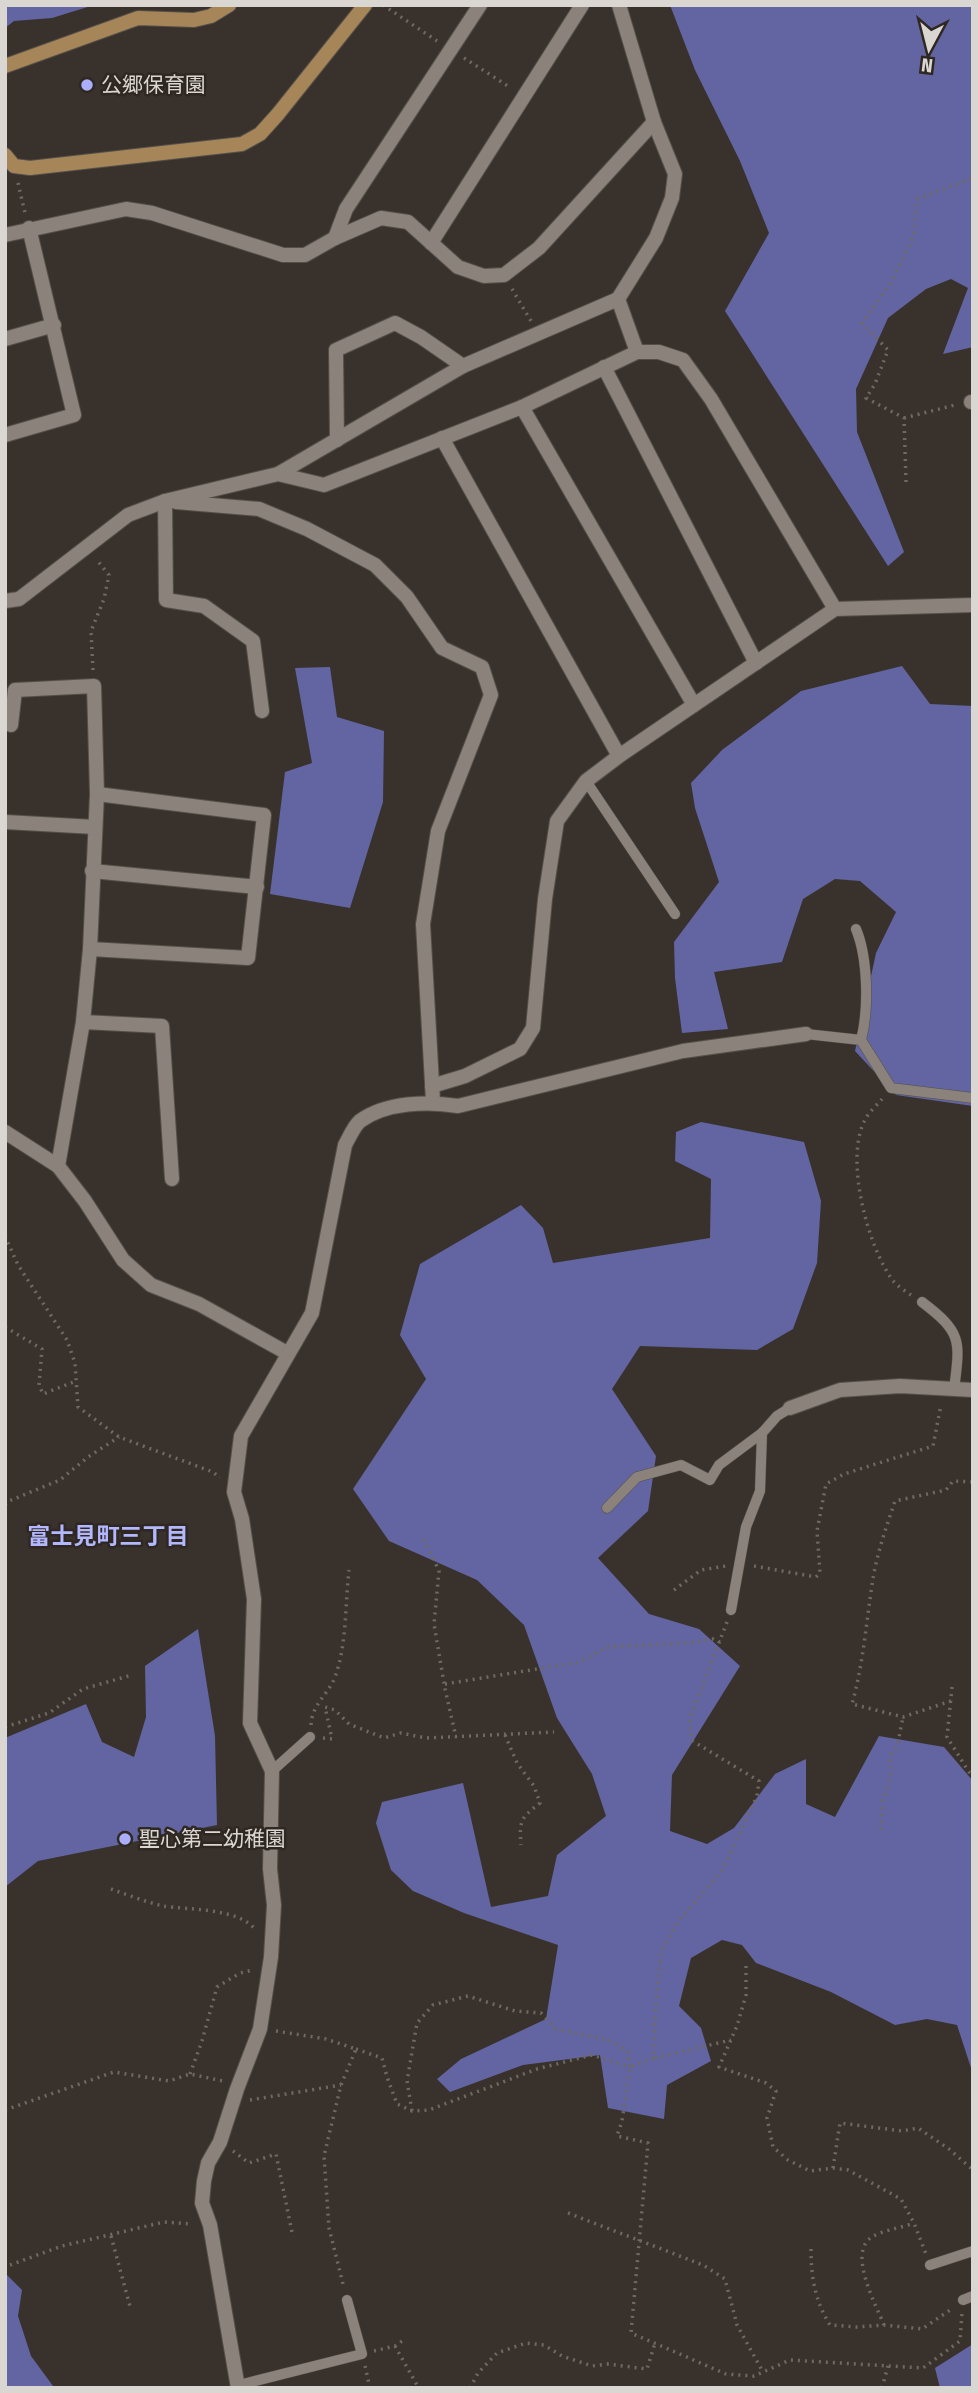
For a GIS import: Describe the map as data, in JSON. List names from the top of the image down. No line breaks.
{"districts":["富士見町三丁目"],"places":["公郷保育園","聖心第二幼稚園"],"north":"bottom"}
